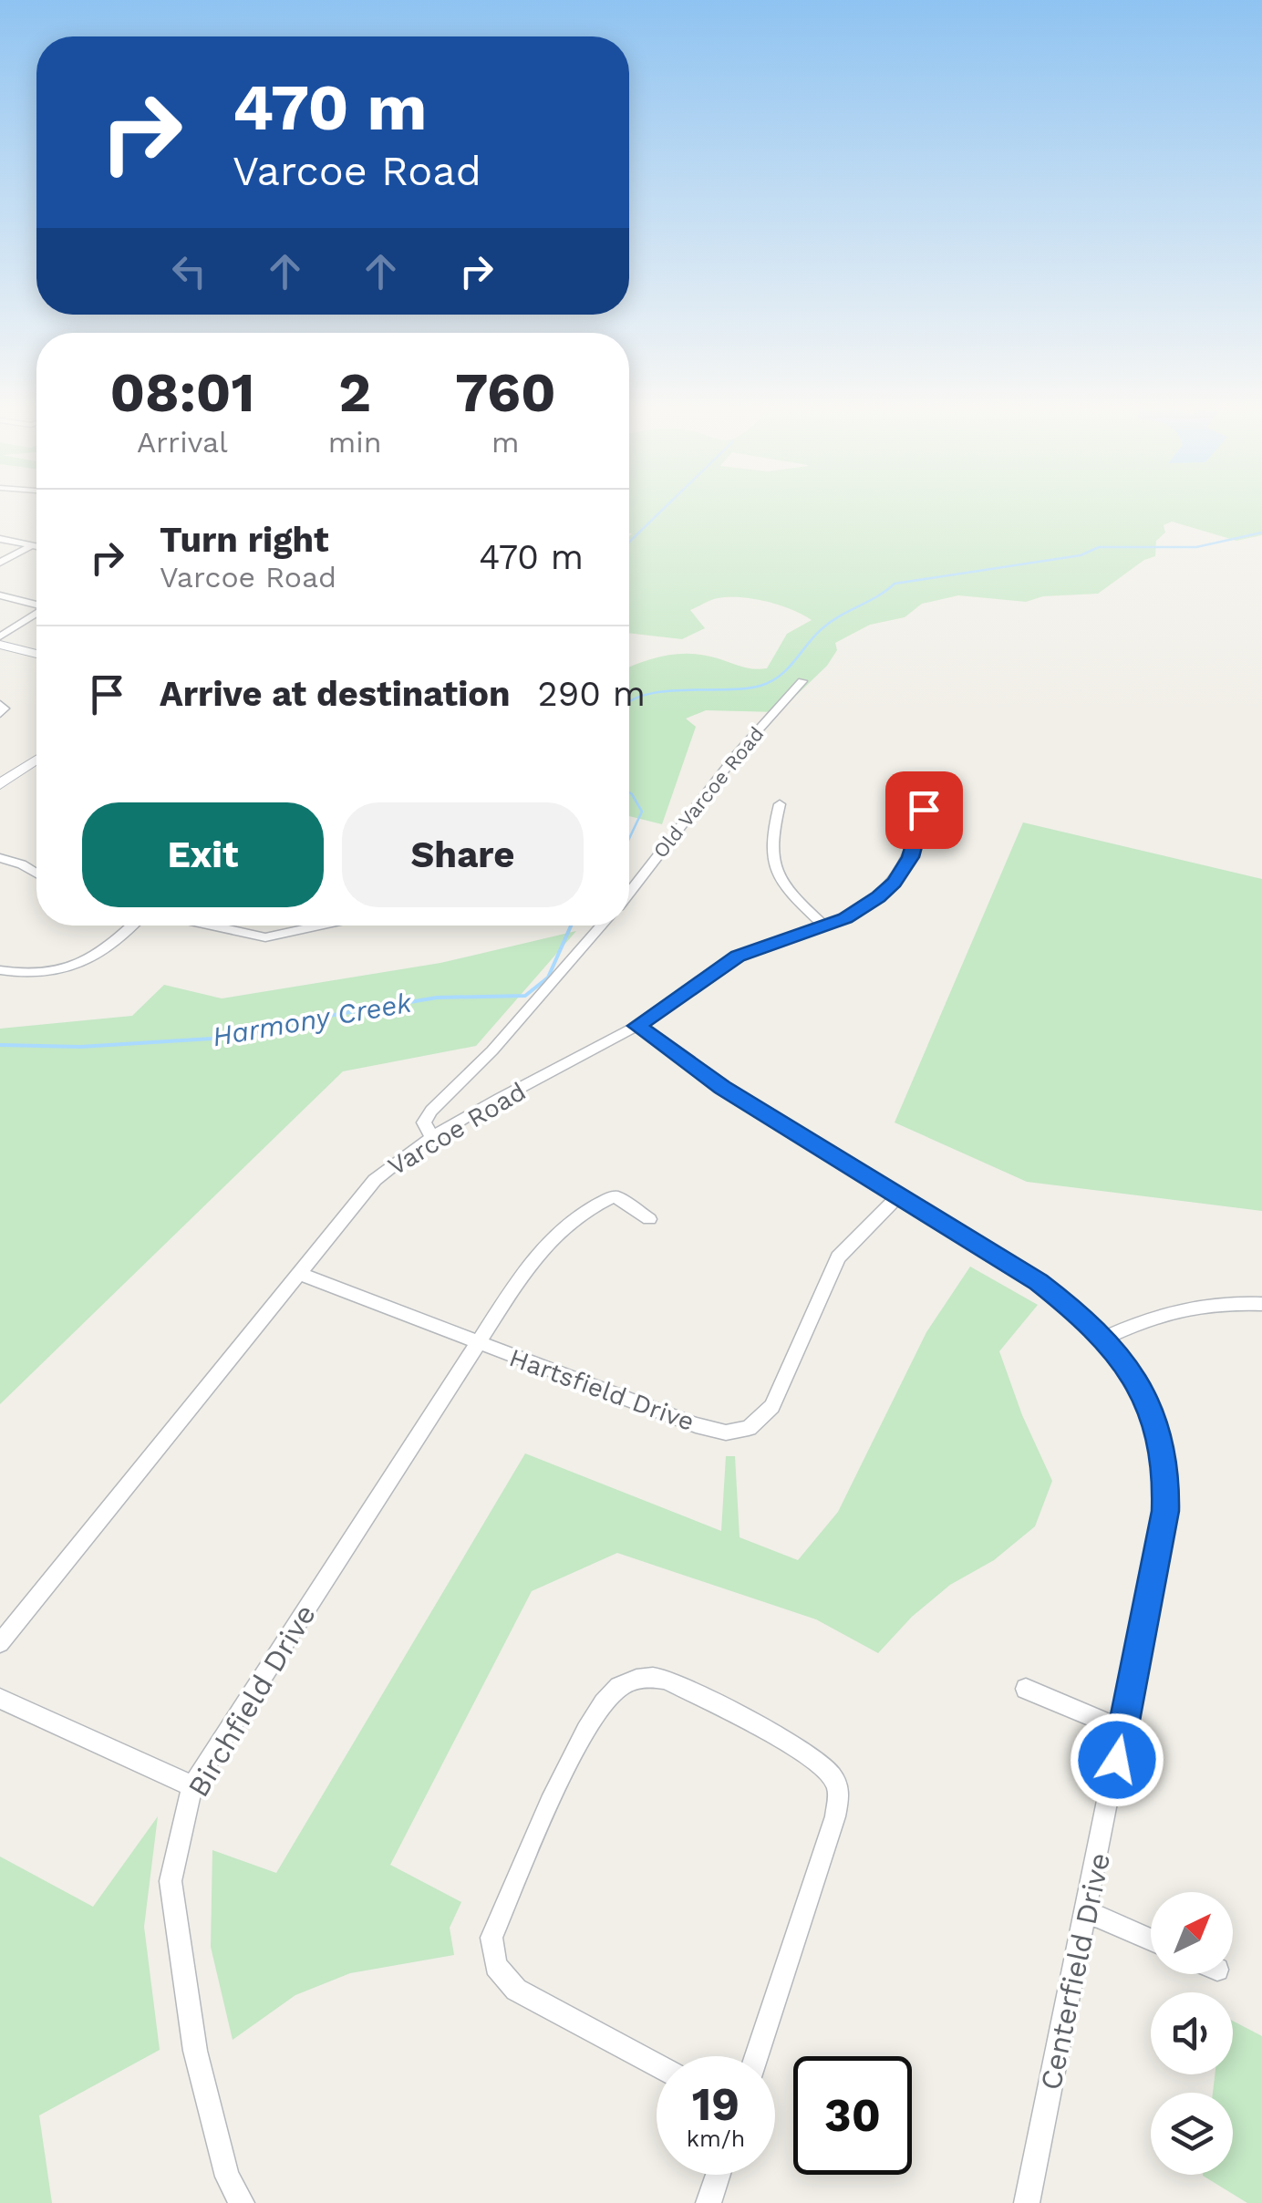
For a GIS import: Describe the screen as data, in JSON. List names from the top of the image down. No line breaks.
{"streets":{"street":["Old Varcoe Road","Varcoe Road","Hartsfield Drive","Birchfield Drive","Centerfield Drive"]},"crossings":[["Varcoe Road","Hartsfield Drive"],["Varcoe Road","Centerfield Drive"],["Hartsfield Drive","Birchfield Drive"],["Hartsfield Drive","Centerfield Drive"]],"water":["Harmony Creek"],"north":"top right","page":{"turn":["470 m","Varcoe Road"],"eta":["08:01","Arrival","2","min","760","m"],"list":[{"name":"Turn right","note":"Varcoe Road","value":"470 m"},{"name":"Arrive at destination","value":"290 m"}],"buttons":["Exit","Share"],"speed":"19 km/h","limit":"30"}}
